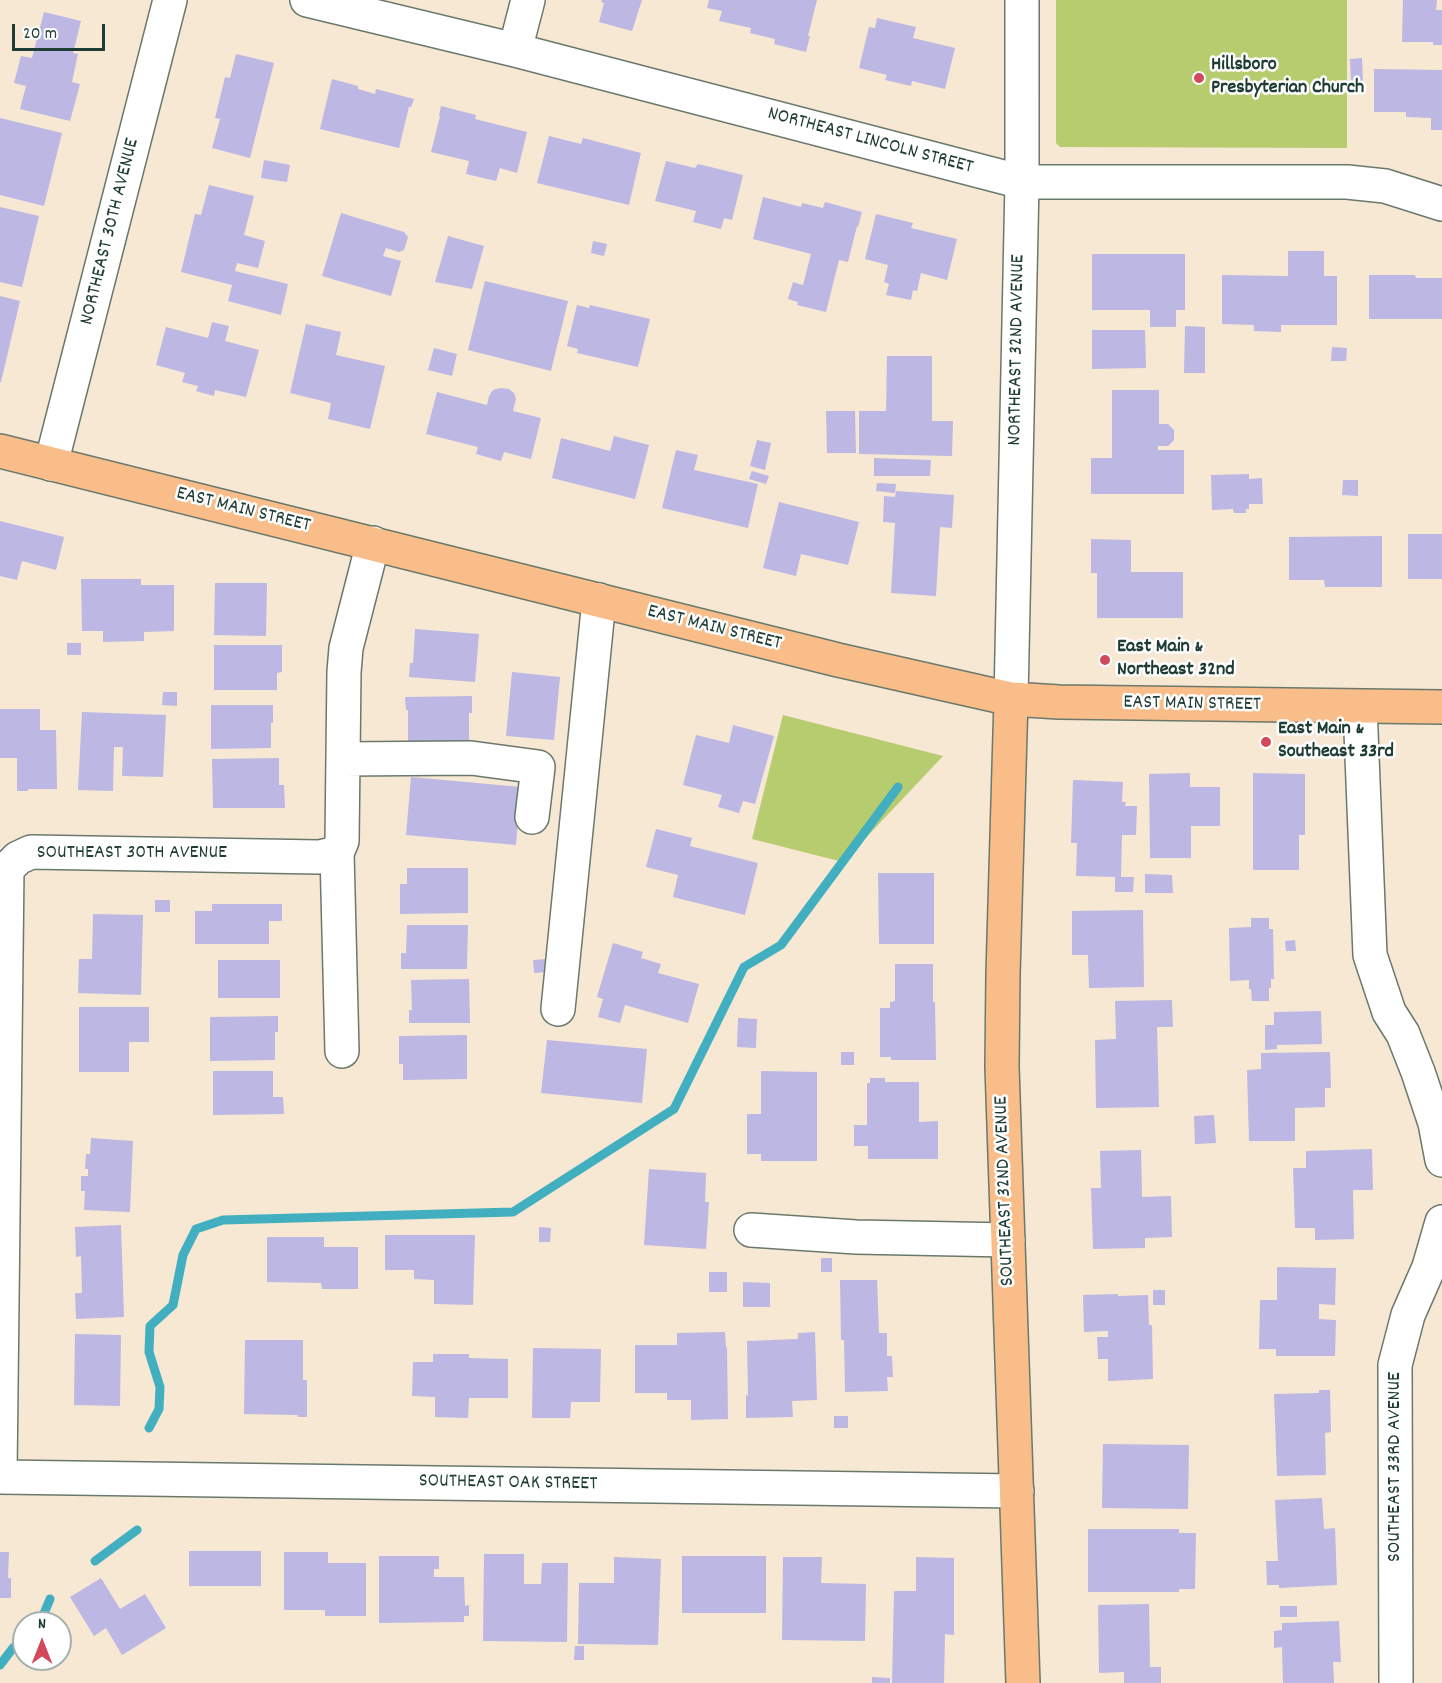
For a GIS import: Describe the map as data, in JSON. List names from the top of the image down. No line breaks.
{"streets":{"main road":["EAST MAIN STREET","SOUTHEAST 32ND AVENUE"],"street":["NORTHEAST LINCOLN STREET","NORTHEAST 30TH AVENUE","NORTHEAST 32ND AVENUE","SOUTHEAST 30TH AVENUE","SOUTHEAST 33RD AVENUE","SOUTHEAST OAK STREET"]},"crossings":[["NORTHEAST LINCOLN STREET","NORTHEAST 32ND AVENUE"],["NORTHEAST 30TH AVENUE","EAST MAIN STREET"],["NORTHEAST 32ND AVENUE","EAST MAIN STREET"],["NORTHEAST 32ND AVENUE","SOUTHEAST 32ND AVENUE"],["EAST MAIN STREET","SOUTHEAST 32ND AVENUE"],["SOUTHEAST 30TH AVENUE","SOUTHEAST OAK STREET"],["SOUTHEAST 32ND AVENUE","SOUTHEAST OAK STREET"]],"places":["Hillsboro Presbyterian Church","East Main & Northeast 32nd","East Main & Southeast 33rd"],"scale_bar":"20 m","north":"top"}
